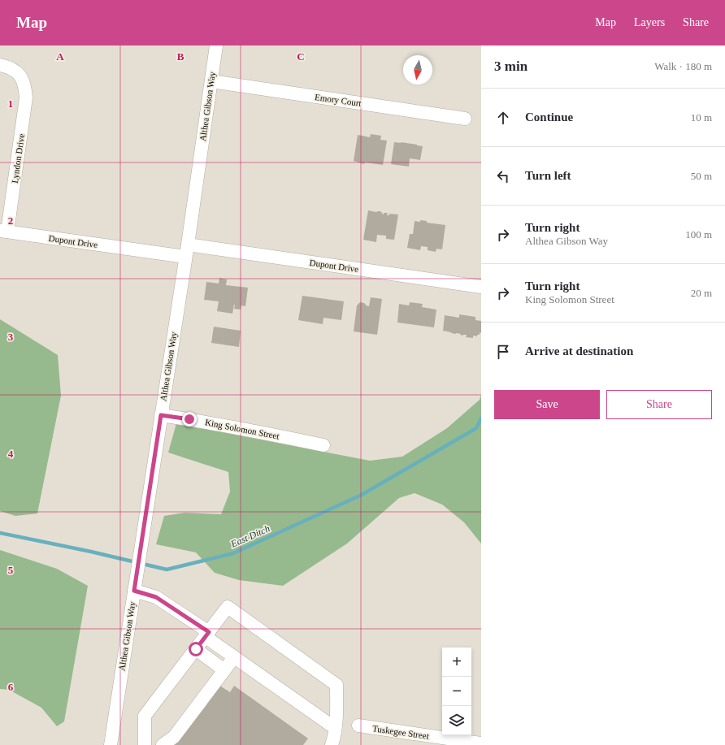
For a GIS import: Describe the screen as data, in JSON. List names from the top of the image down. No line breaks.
{"streets":{"street":["Emory Court","Althea Gibson Way","Lyndon Drive","Dupont Drive","King Solomon Street","Tuskegee Street"]},"crossings":[["Emory Court","Althea Gibson Way"],["Althea Gibson Way","Dupont Drive"],["Althea Gibson Way","King Solomon Street"],["Lyndon Drive","Dupont Drive"]],"water":["East Ditch"],"north":"bottom","page":{"header":"Map","nav":["Map","Layers","Share"],"heading":["3 min","Walk · 180 m"],"list":[["Continue","10 m"],["Turn left","50 m"],["Turn right","Althea Gibson Way","100 m"],["Turn right","King Solomon Street","20 m"],"Arrive at destination"],"buttons":["Save","Share"],"map_buttons":["+","−"]},"grid":{"columns":["A","B","C"],"rows":["1","2","3","4","5","6"]}}
